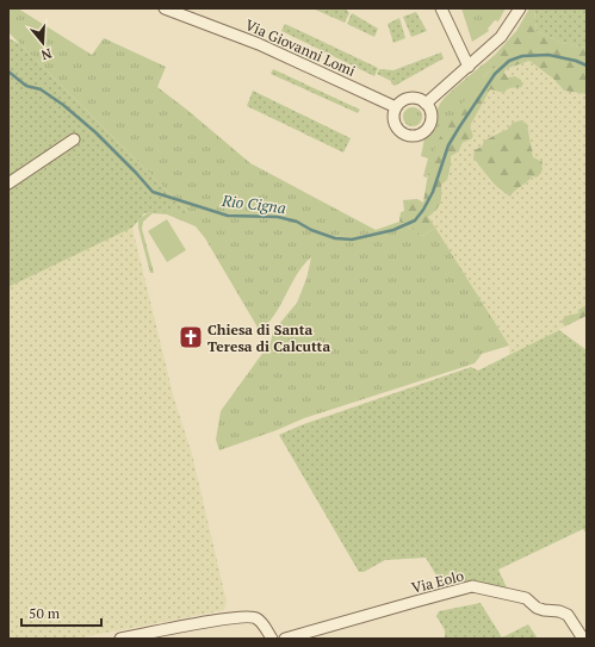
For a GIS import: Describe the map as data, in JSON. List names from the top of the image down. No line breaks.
{"streets":{"street":["Via Giovanni Lomi","Via Eolo"]},"water":["Rio Cigna"],"places":{"church":["Chiesa di Santa Teresa di Calcutta"]},"scale_bar":"50 m","north":"bottom"}
